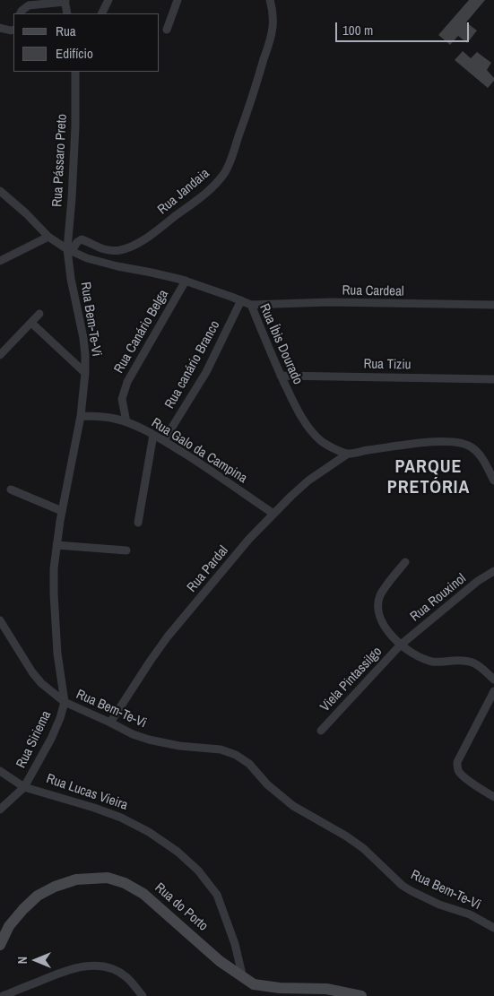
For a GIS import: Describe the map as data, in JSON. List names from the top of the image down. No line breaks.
{"streets":{"street":["Rua Pássaro Preto","Rua Jandaia","Rua Cardeal","Rua Bem-Te-Vi","Rua Canário Belga","Rua Íbis Dourado","Rua canário Branco","Rua Tiziu","Rua Galo da Campina","Rua Pardal","Rua Rouxinol","Viela Pintassilgo","Rua Siriema","Rua Lucas Vieira","Rua do Porto"]},"crossings":[["Rua Pássaro Preto","Rua Jandaia"],["Rua Pássaro Preto","Rua Bem-Te-Vi"],["Rua Pássaro Preto","Rua Íbis Dourado"],["Rua Jandaia","Rua Bem-Te-Vi"],["Rua Jandaia","Rua Íbis Dourado"],["Rua Cardeal","Rua Íbis Dourado"],["Rua Bem-Te-Vi","Rua Íbis Dourado"],["Rua Bem-Te-Vi","Rua Galo da Campina"],["Rua Bem-Te-Vi","Rua Pardal"],["Rua Bem-Te-Vi","Rua Siriema"],["Rua Canário Belga","Rua Íbis Dourado"],["Rua Canário Belga","Rua Galo da Campina"],["Rua Íbis Dourado","Rua canário Branco"],["Rua Íbis Dourado","Rua Tiziu"],["Rua Íbis Dourado","Rua Pardal"],["Rua canário Branco","Rua Galo da Campina"],["Rua Galo da Campina","Rua Pardal"],["Rua Rouxinol","Viela Pintassilgo"],["Rua Siriema","Rua Lucas Vieira"],["Rua Lucas Vieira","Rua do Porto"]],"districts":["PARQUE PRETÓRIA"],"legend":["Rua","Edifício"],"scale_bar":"100 m","north":"left"}
